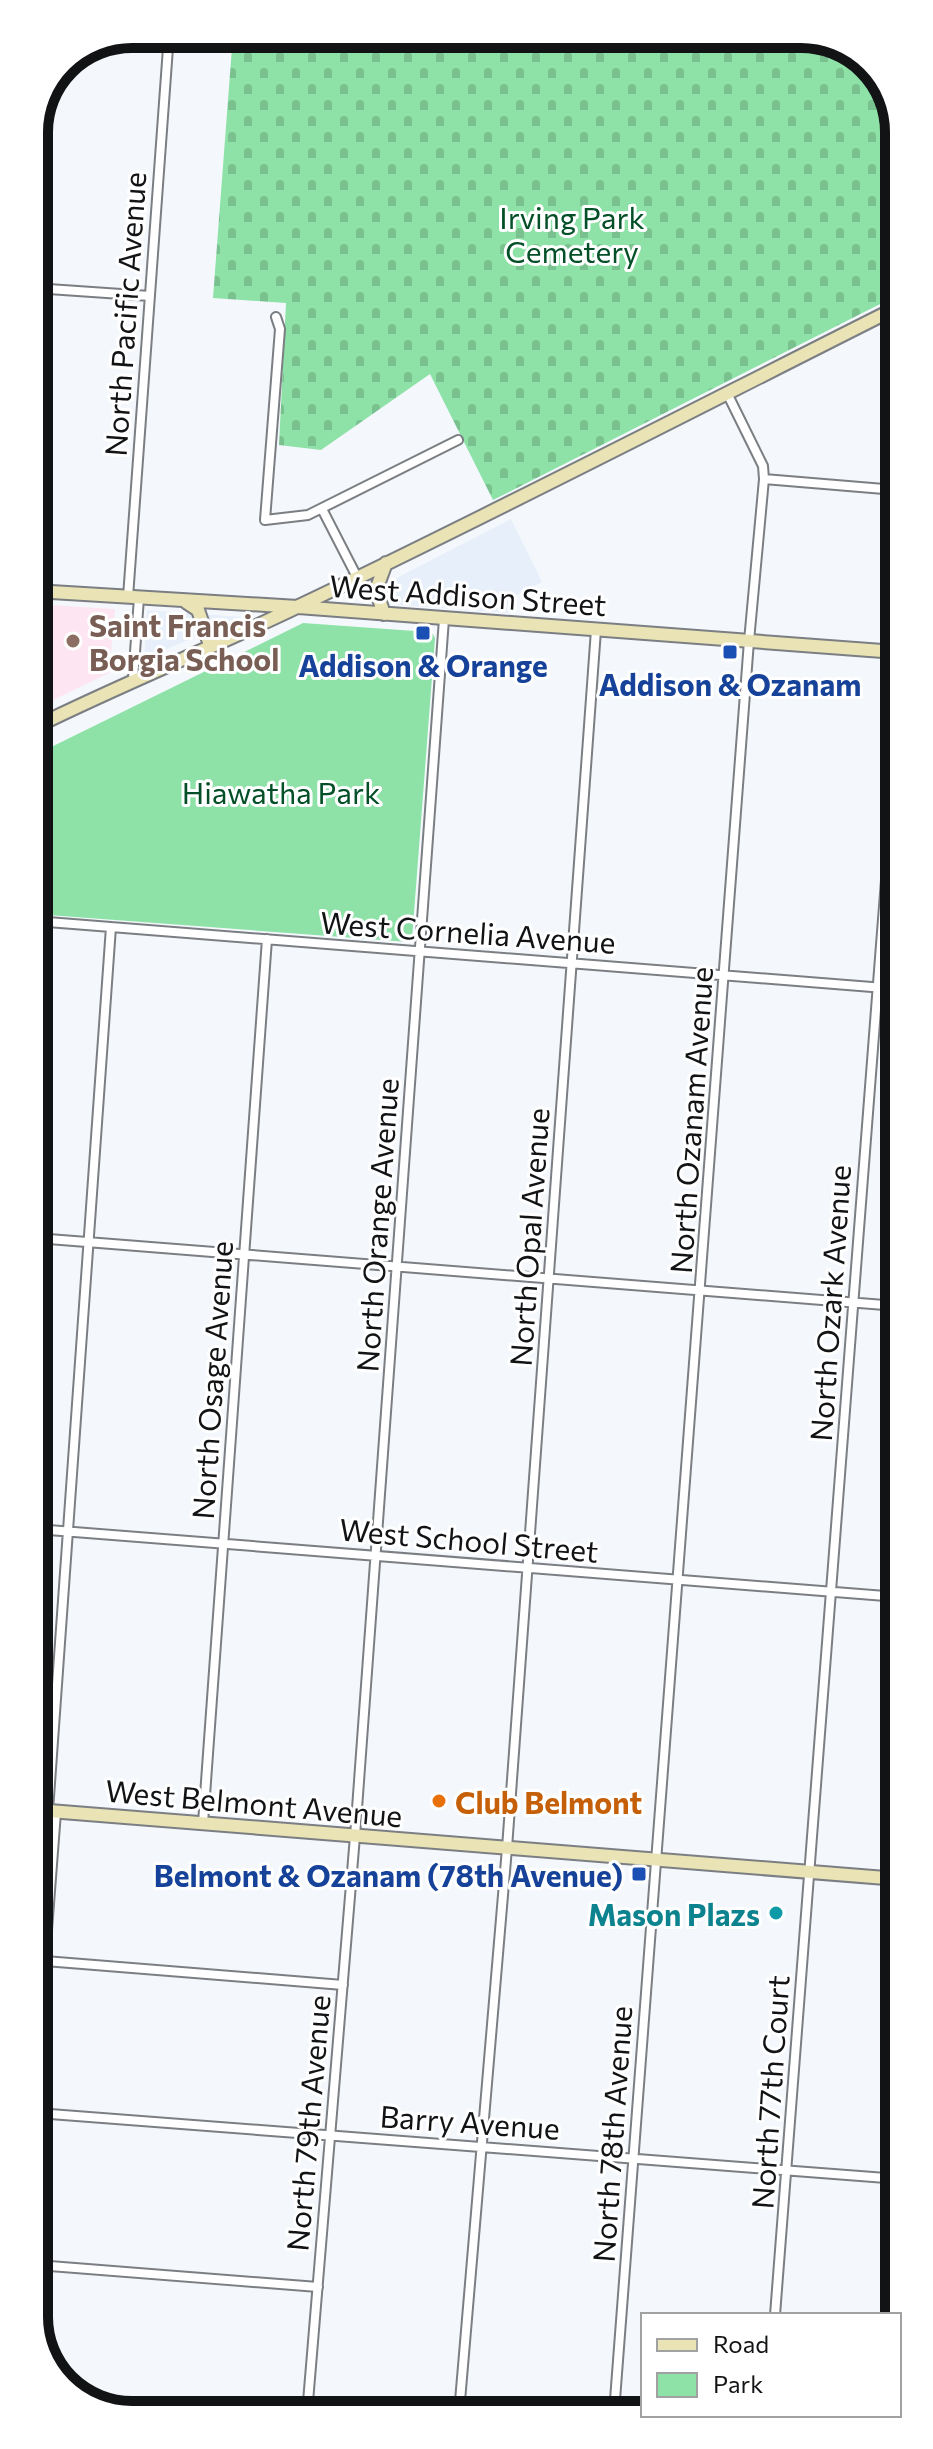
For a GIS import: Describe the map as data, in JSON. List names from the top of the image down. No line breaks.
{"streets":{"main road":["West Addison Street","West Belmont Avenue"],"street":["North Pacific Avenue","West Cornelia Avenue","North Ozanam Avenue","North Orange Avenue","North Opal Avenue","North Ozark Avenue","North Osage Avenue","West School Street","North 77th Court","Barry Avenue","North 79th Avenue","North 78th Avenue"]},"crossings":[["North Pacific Avenue","West Addison Street"],["West Addison Street","North Ozanam Avenue"],["West Addison Street","North Orange Avenue"],["West Addison Street","North Opal Avenue"],["West Cornelia Avenue","North Ozanam Avenue"],["West Cornelia Avenue","North Orange Avenue"],["West Cornelia Avenue","North Opal Avenue"],["West Cornelia Avenue","North Ozark Avenue"],["West Cornelia Avenue","North Osage Avenue"],["North Ozanam Avenue","West School Street"],["North Ozanam Avenue","West Belmont Avenue"],["North Ozanam Avenue","North 78th Avenue"],["North Orange Avenue","West School Street"],["North Orange Avenue","West Belmont Avenue"],["North Orange Avenue","North 79th Avenue"],["North Opal Avenue","West School Street"],["North Opal Avenue","West Belmont Avenue"],["North Opal Avenue","Barry Avenue"],["North Ozark Avenue","West School Street"],["North Ozark Avenue","West Belmont Avenue"],["North Ozark Avenue","North 77th Court"],["North Osage Avenue","West School Street"],["North Osage Avenue","West Belmont Avenue"],["West Belmont Avenue","North 77th Court"],["West Belmont Avenue","North 79th Avenue"],["West Belmont Avenue","North 78th Avenue"],["North 77th Court","Barry Avenue"],["Barry Avenue","North 79th Avenue"],["Barry Avenue","North 78th Avenue"]],"parks":["Irving Park Cemetery","Hiawatha Park"],"places":{"transit":["Addison & Orange","Addison & Ozanam","Belmont & Ozanam (78th Avenue)"],"other":["Saint Francis Borgia School","Club Belmont","Mason Plazs"]},"legend":["Road","Park"]}
